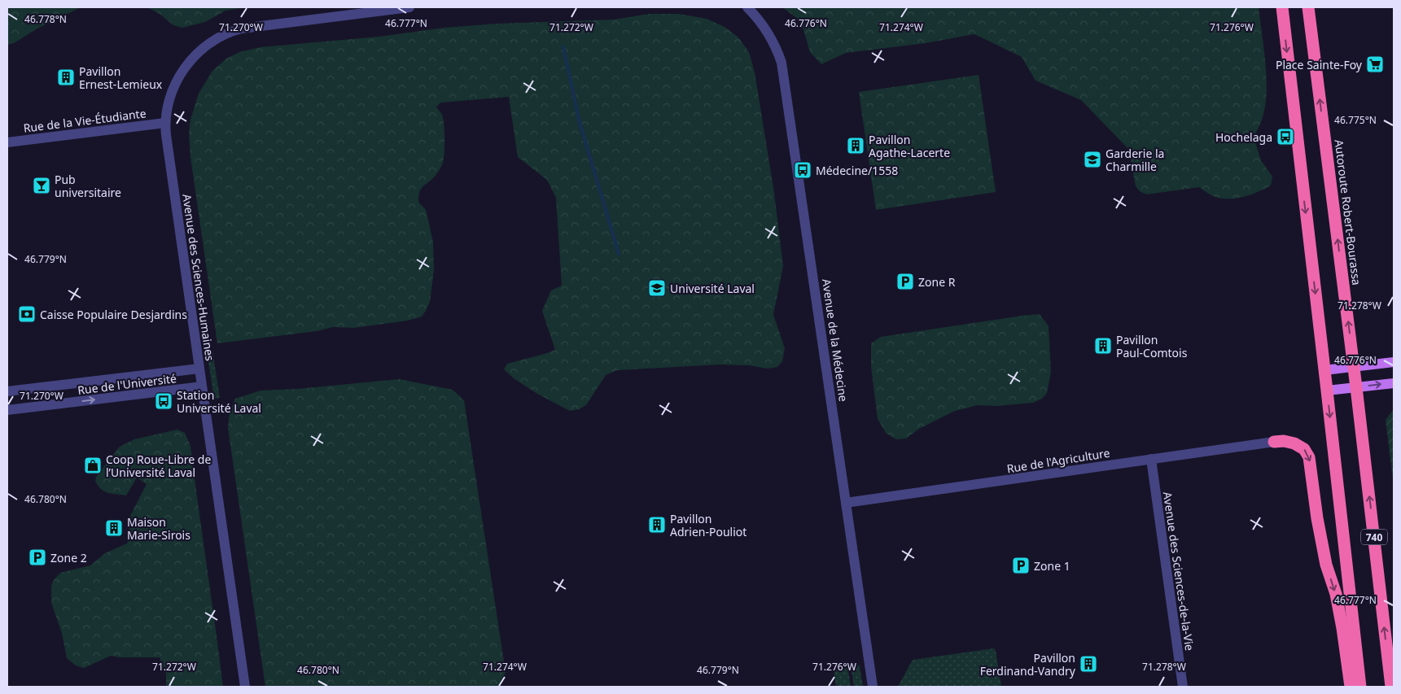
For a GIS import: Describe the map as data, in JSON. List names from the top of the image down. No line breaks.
{"streets":{"highway":["Autoroute Robert-Bourassa","740"],"street":["Rue de la Vie-Étudiante","Avenue des Sciences-Humaines","Avenue de la Médecine","Rue de l'Université","Rue de l'Agriculture","Avenue des Sciences-de-la-Vie"]},"crossings":[["Rue de la Vie-Étudiante","Avenue des Sciences-Humaines"],["Avenue des Sciences-Humaines","Rue de l'Université"],["Avenue de la Médecine","Rue de l'Agriculture"],["Rue de l'Agriculture","Avenue des Sciences-de-la-Vie"]],"places":{"supermarket":["Place Sainte-Foy"],"building":["Pavillon Ernest-Lemieux","Pavillon Agathe-Lacerte","Pavillon Paul-Comtois","Pavillon Adrien-Pouliot","Maison Marie-Sirois","Pavillon Ferdinand-Vandry"],"bus stop":["Hochelaga","Médecine/1558","Station Université Laval"],"school or university":["Garderie la Charmille","Université Laval"],"bar":["Pub universitaire"],"parking":["Zone R","Zone 2","Zone 1"],"bank":["Caisse Populaire Desjardins"],"shop":["Coop Roue-Libre de l’Université Laval"]},"coordinates":["46.778°N","46.777°N","46.776°N","71.270°W","71.272°W","71.274°W","71.276°W","46.775°N","46.779°N","71.278°W","46.780°N"]}
